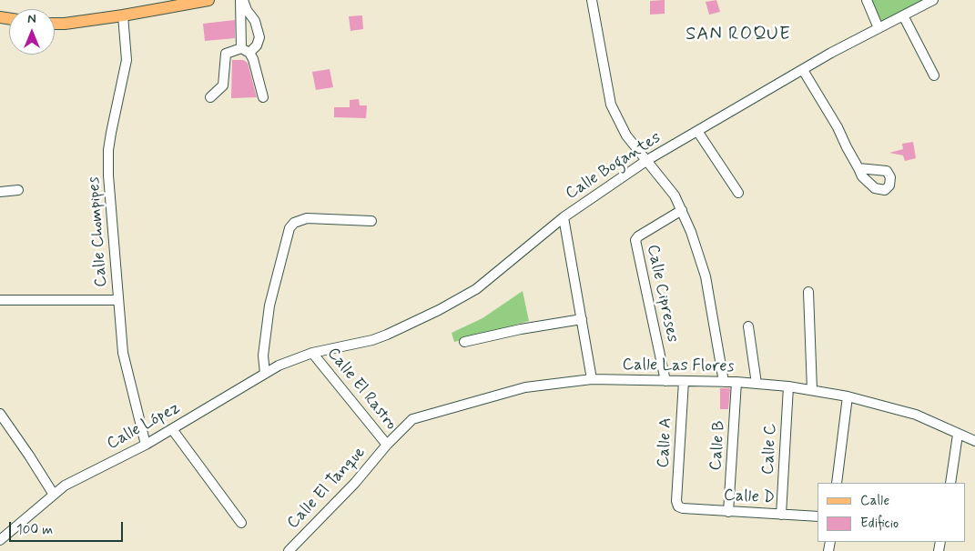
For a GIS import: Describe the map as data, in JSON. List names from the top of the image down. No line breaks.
{"streets":{"street":["Calle Bogantes","Calle Chompipes","Calle Cipreses","Calle Las Flores","Calle El Rastro","Calle López","Calle A","Calle B","Calle C","Calle El Tanque","Calle D"]},"crossings":[["Calle Bogantes","Calle El Rastro"],["Calle Bogantes","Calle López"],["Calle Chompipes","Calle López"],["Calle Cipreses","Calle Las Flores"],["Calle Las Flores","Calle El Rastro"],["Calle Las Flores","Calle A"],["Calle Las Flores","Calle B"],["Calle Las Flores","Calle C"],["Calle Las Flores","Calle El Tanque"],["Calle El Rastro","Calle López"],["Calle El Rastro","Calle El Tanque"],["Calle A","Calle D"],["Calle B","Calle D"],["Calle C","Calle D"]],"districts":["SAN ROQUE"],"legend":["Calle","Edificio"],"scale_bar":"100 m","north":"top"}
